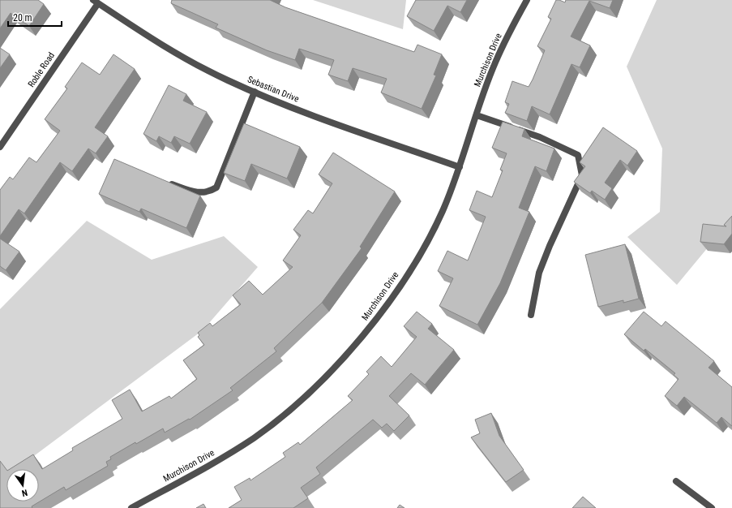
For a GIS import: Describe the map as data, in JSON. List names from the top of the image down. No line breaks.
{"streets":{"street":["Murchison Drive","Roble Road","Sebastian Drive"]},"crossings":[["Murchison Drive","Sebastian Drive"],["Roble Road","Sebastian Drive"]],"scale_bar":"20 m","north":"bottom"}
